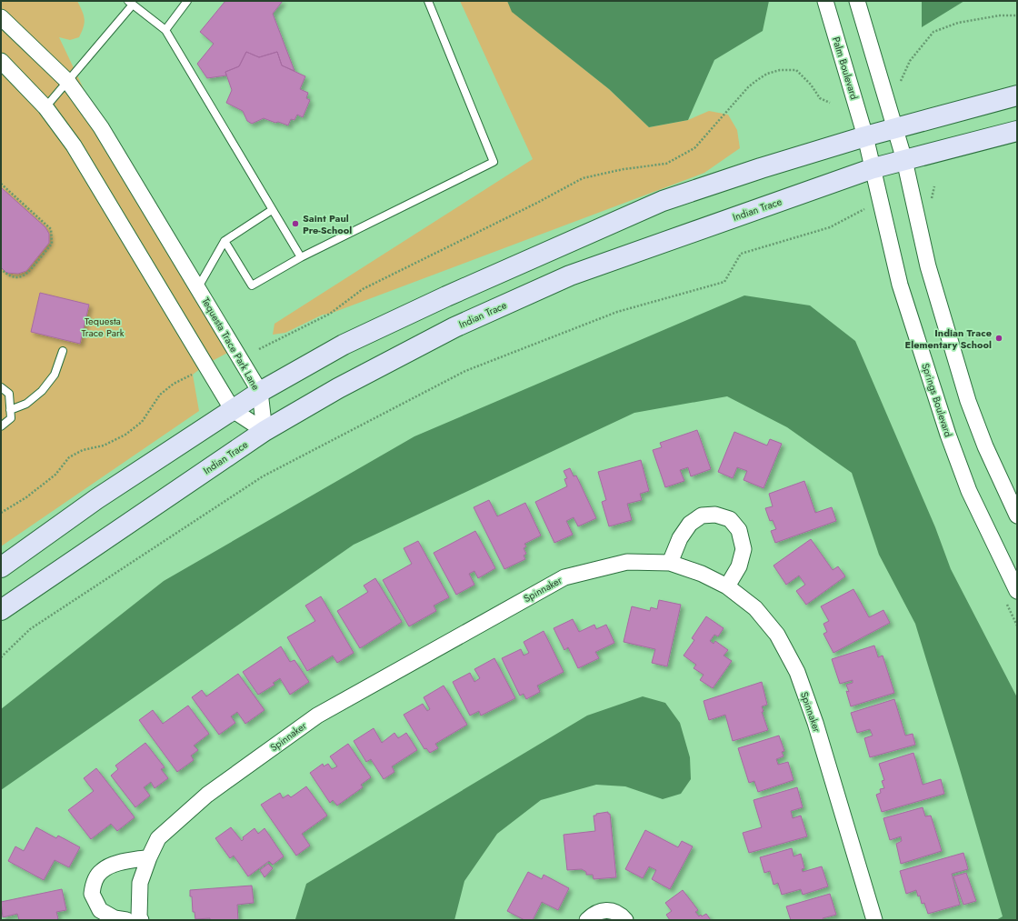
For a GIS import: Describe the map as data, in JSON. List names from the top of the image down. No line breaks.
{"streets":{"main road":["Indian Trace"],"street":["Palm Boulevard","Tequesta Trace Park Lane","Springs Boulevard","Spinnaker"]},"crossings":[["Palm Boulevard","Springs Boulevard"],["Indian Trace","Tequesta Trace Park Lane"],["Indian Trace","Springs Boulevard"]],"parks":["Tequesta Trace Park"],"places":["Saint Paul Pre-School","Indian Trace Elementary School"]}
